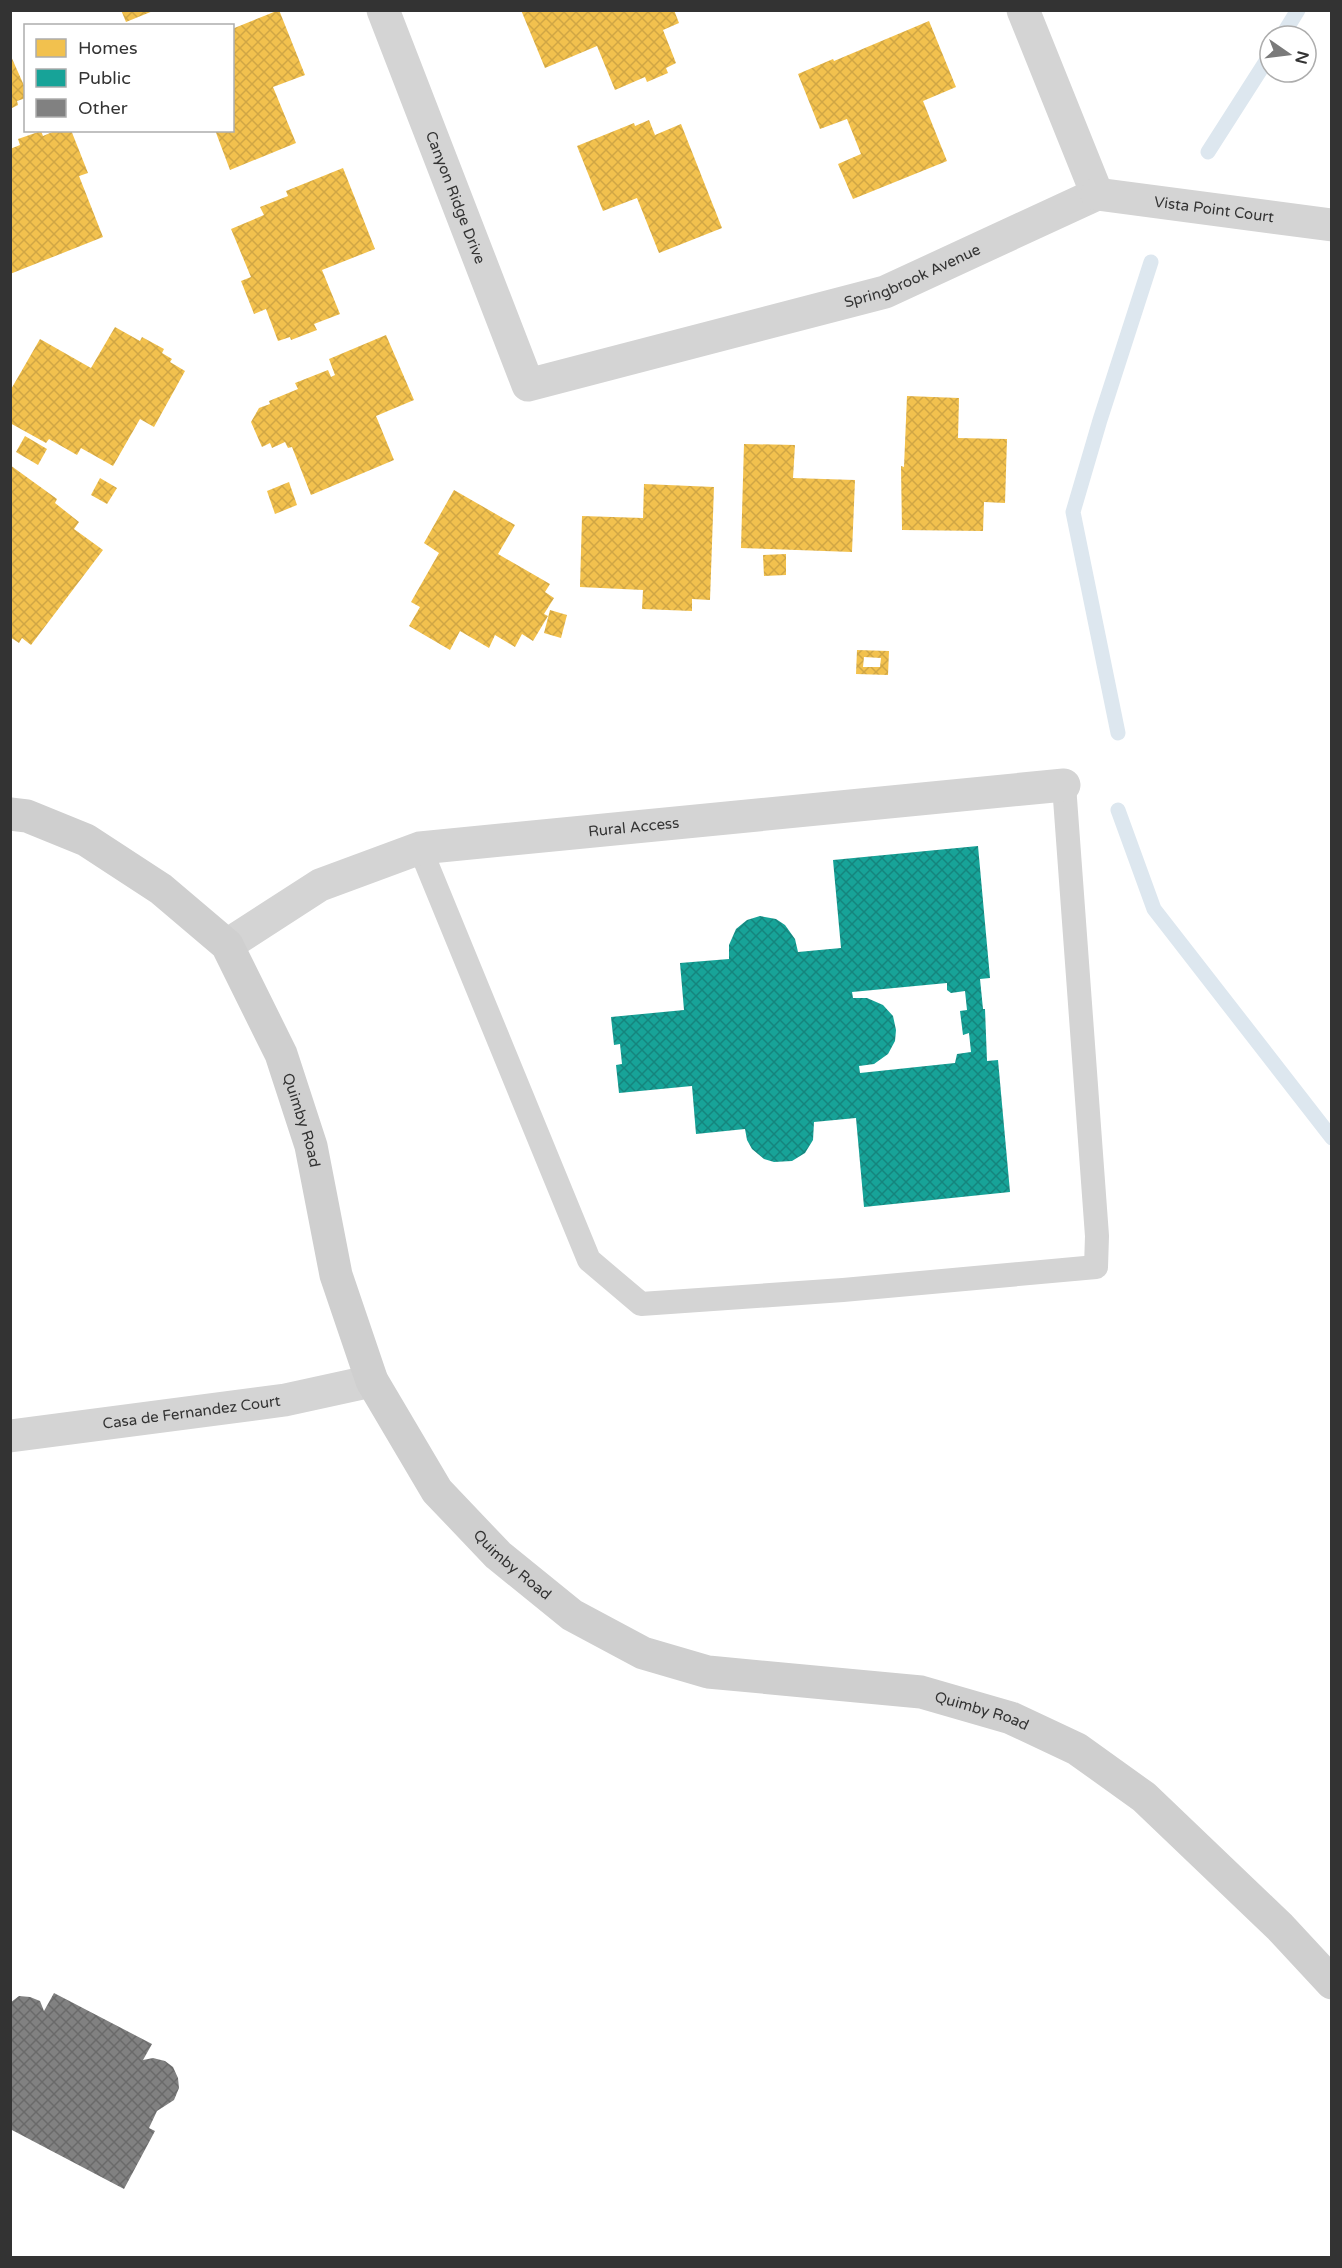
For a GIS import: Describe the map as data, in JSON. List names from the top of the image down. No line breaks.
{"streets":{"street":["Canyon Ridge Drive","Vista Point Court","Springbrook Avenue","Rural Access","Quimby Road","Casa de Fernandez Court"]},"crossings":[["Canyon Ridge Drive","Springbrook Avenue"],["Vista Point Court","Springbrook Avenue"],["Rural Access","Quimby Road"],["Quimby Road","Casa de Fernandez Court"]],"legend":["Homes","Public","Other"],"north":"right"}
